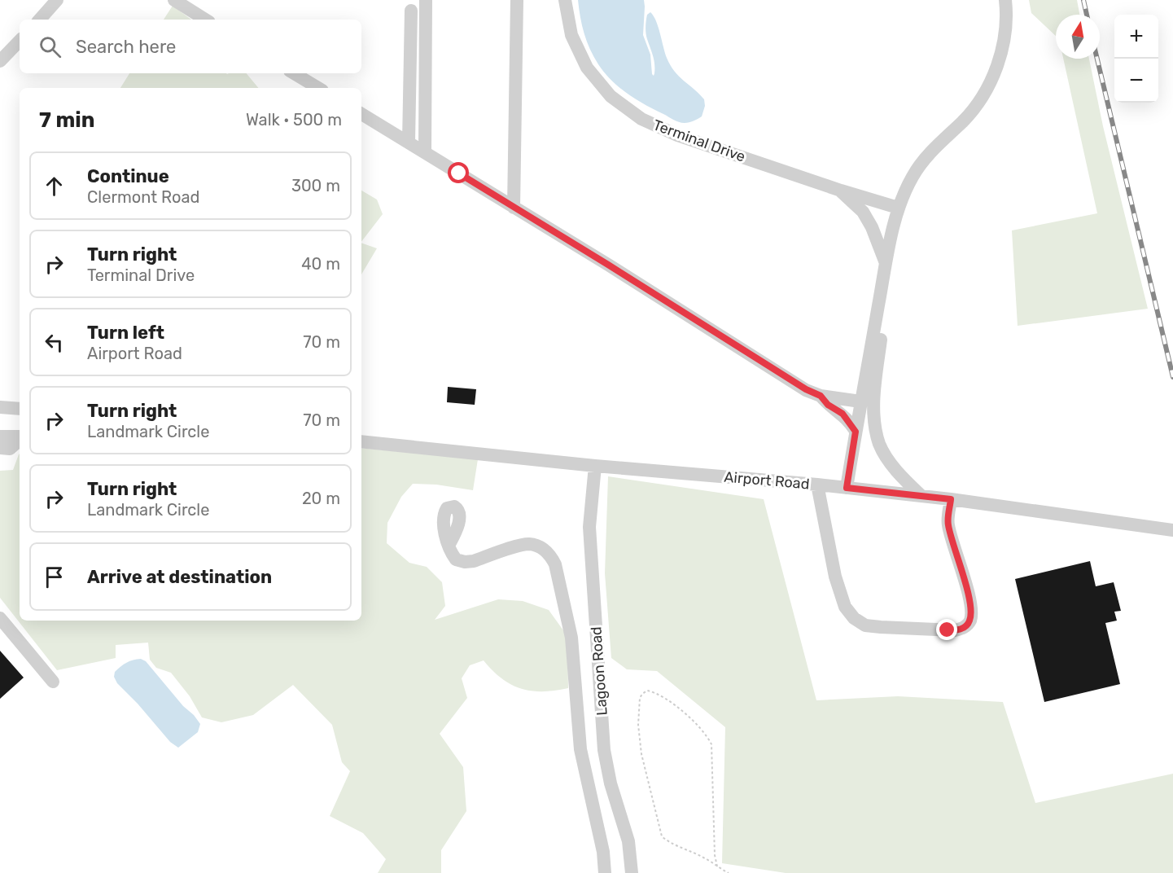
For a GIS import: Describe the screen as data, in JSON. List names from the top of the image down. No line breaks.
{"streets":{"street":["Terminal Drive","Airport Road","Lagoon Road"]},"crossings":[["Airport Road","Lagoon Road"]],"north":"top","page":{"map_buttons":["+","−"],"search":"Search here","heading":["7 min","Walk · 500 m"],"list":[["Continue","Clermont Road","300 m"],["Turn right","Terminal Drive","40 m"],["Turn left","Airport Road","70 m"],["Turn right","Landmark Circle","70 m"],["Turn right","Landmark Circle","20 m"],"Arrive at destination"]}}
